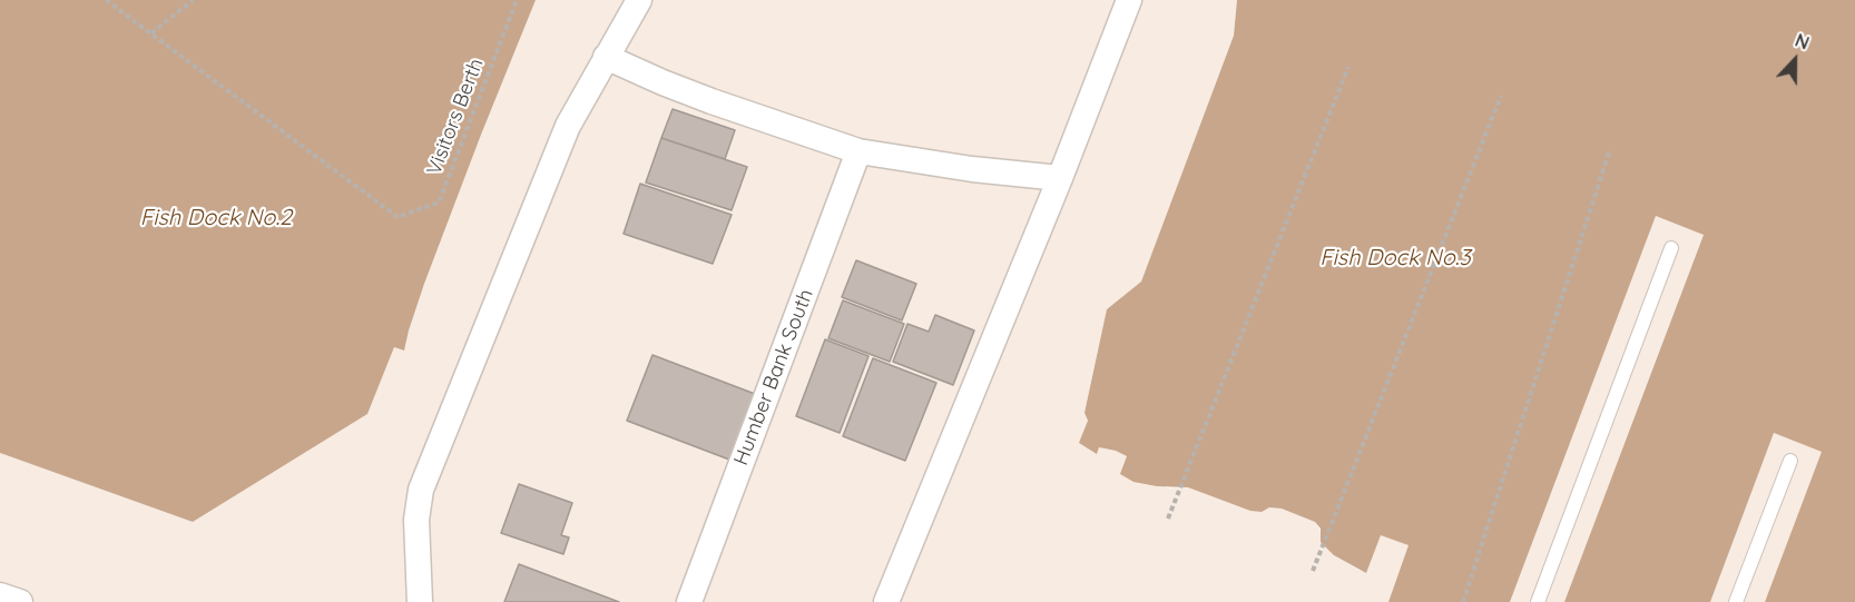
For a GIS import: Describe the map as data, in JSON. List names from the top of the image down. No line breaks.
{"streets":{"street":["Humber Bank South"],"path":["Visitors Berth"]},"water":["Fish Dock No.2","Fish Dock No.3"],"north":"top"}
